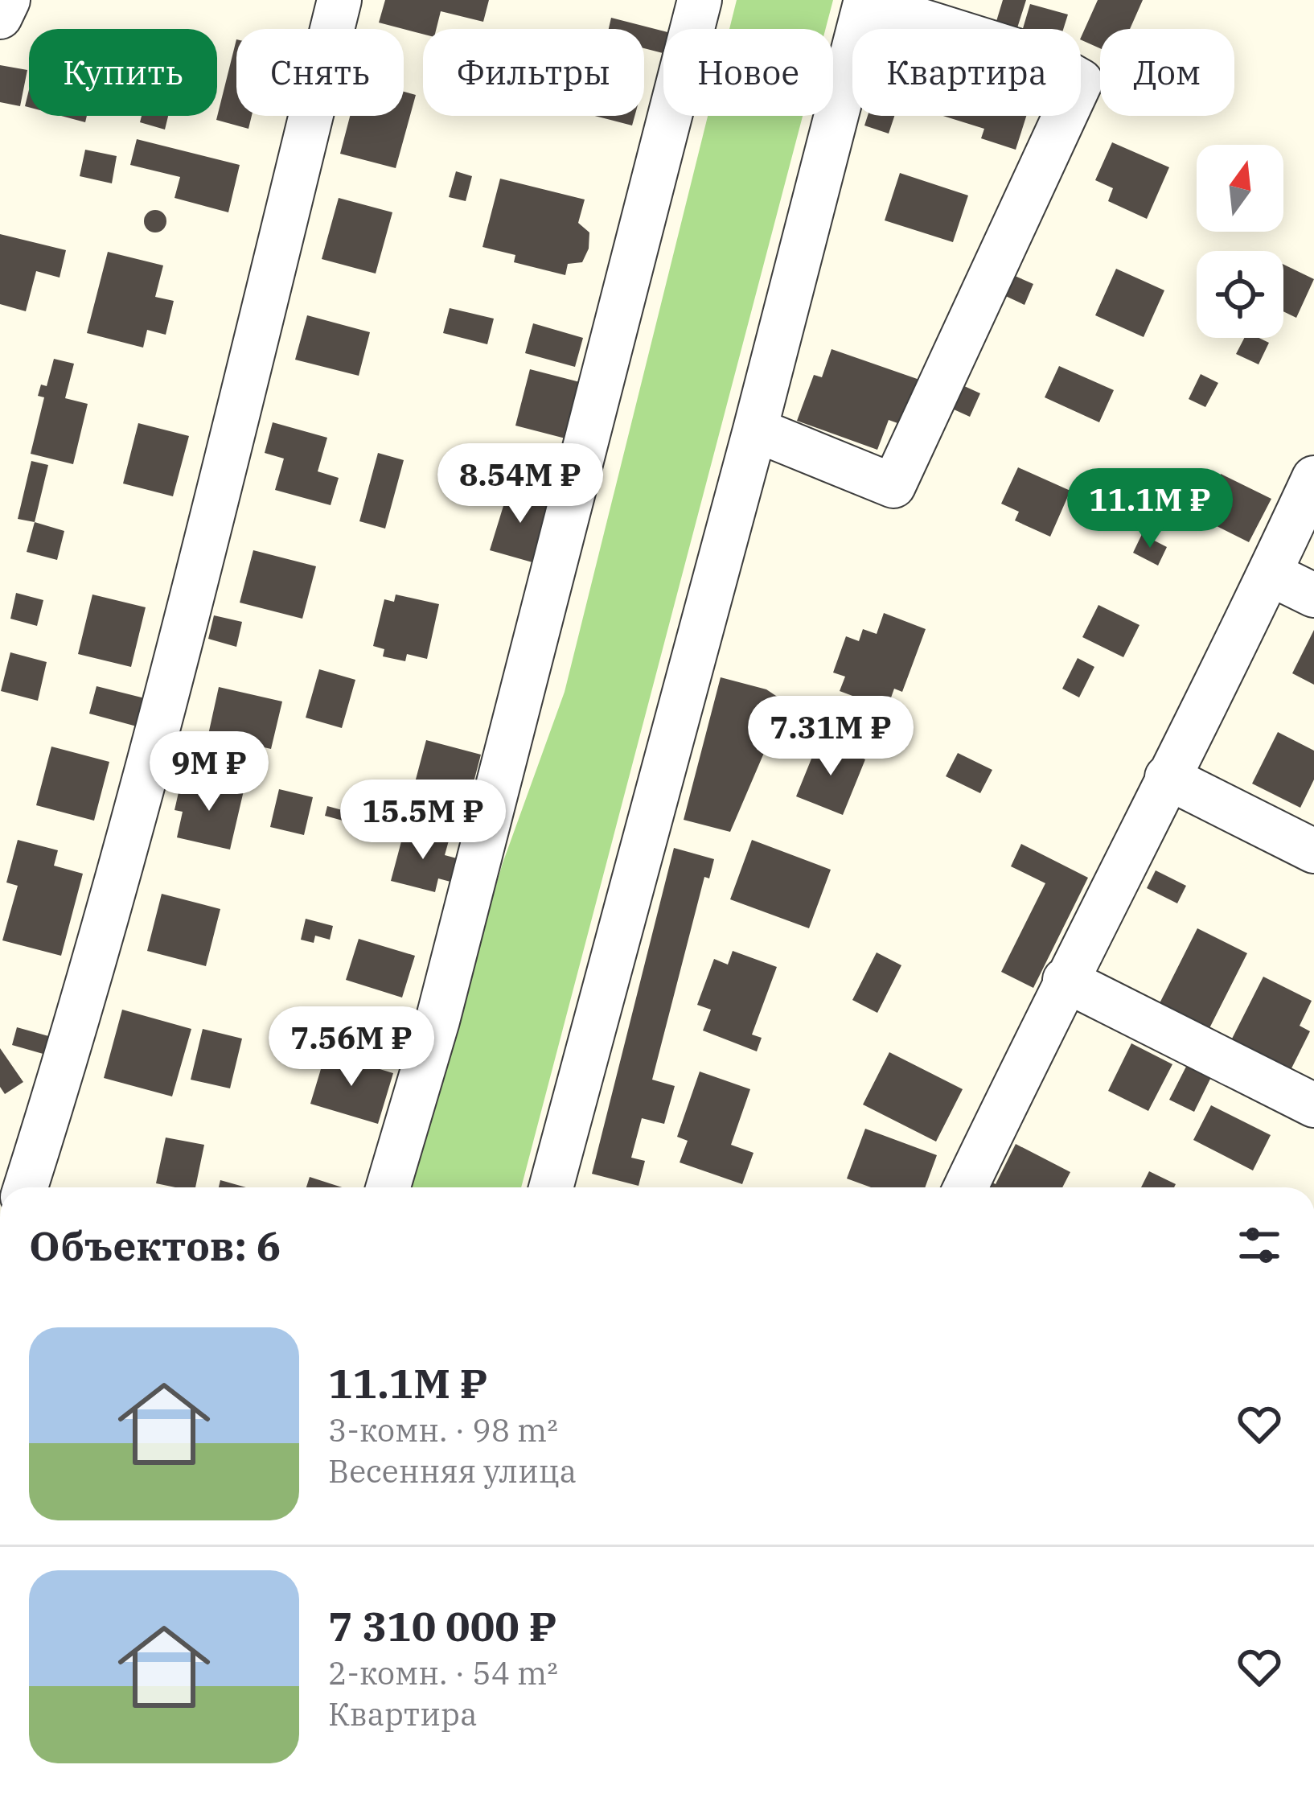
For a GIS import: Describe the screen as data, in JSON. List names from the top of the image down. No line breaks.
{"north":"top","page":{"chip":["Купить","Снять","Фильтры","Новое","Квартира","Дом"],"price":["8.54M ₽","11.1M ₽","7.31M ₽","9M ₽","15.5M ₽","7.56M ₽"],"heading":"Объектов: 6","list":[{"name":"11.1M ₽","note":"3-комн. · 98 m² · Весенняя улица"},{"name":"7 310 000 ₽","note":"2-комн. · 54 m² · Квартира"}]}}
